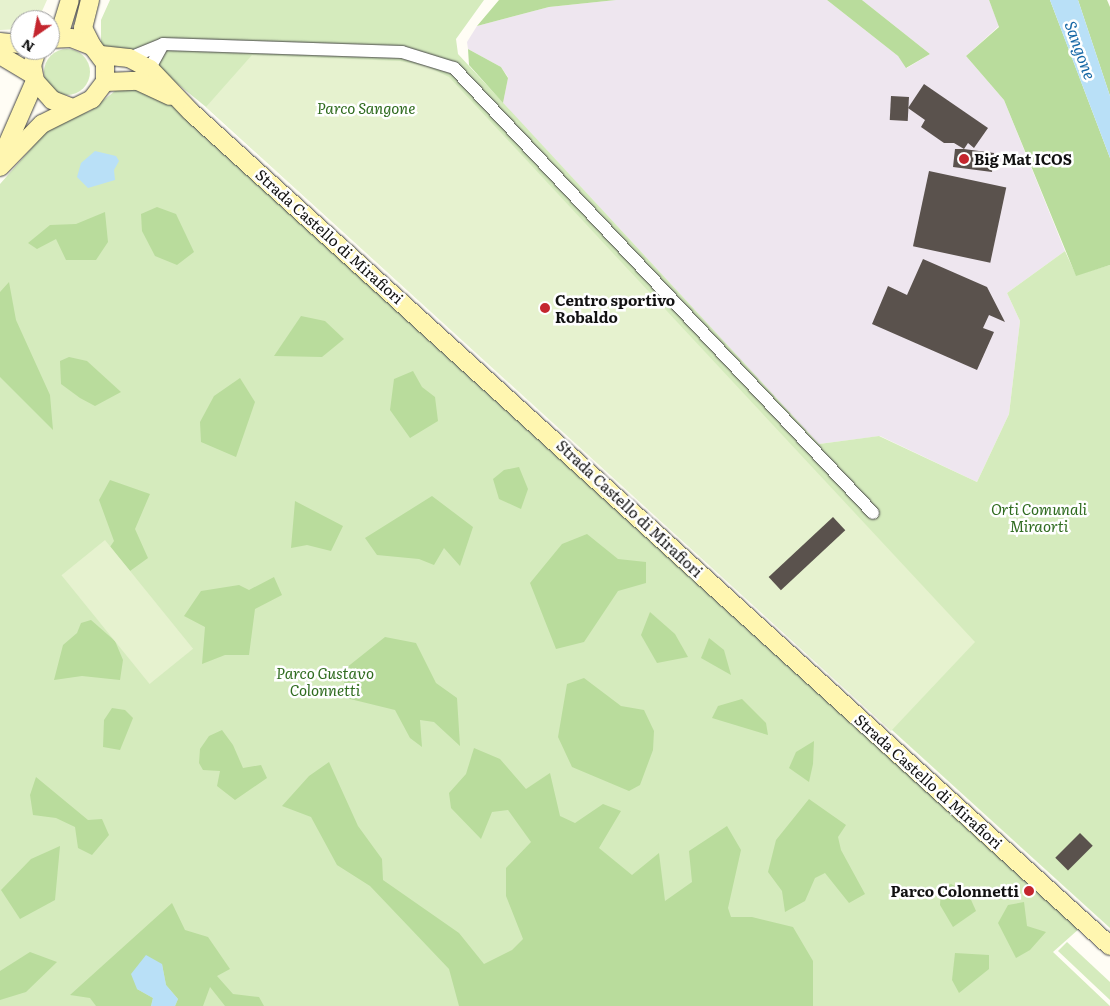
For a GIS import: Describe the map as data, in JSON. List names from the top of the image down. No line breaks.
{"streets":{"street":["Strada Castello di Mirafiori"]},"water":["Sangone"],"parks":["Parco Sangone","Orti Comunali Miraorti","Parco Gustavo Colonnetti"],"places":["Big Mat ICOS","Centro sportivo Robaldo","Parco Colonnetti"],"north":"bottom left"}
